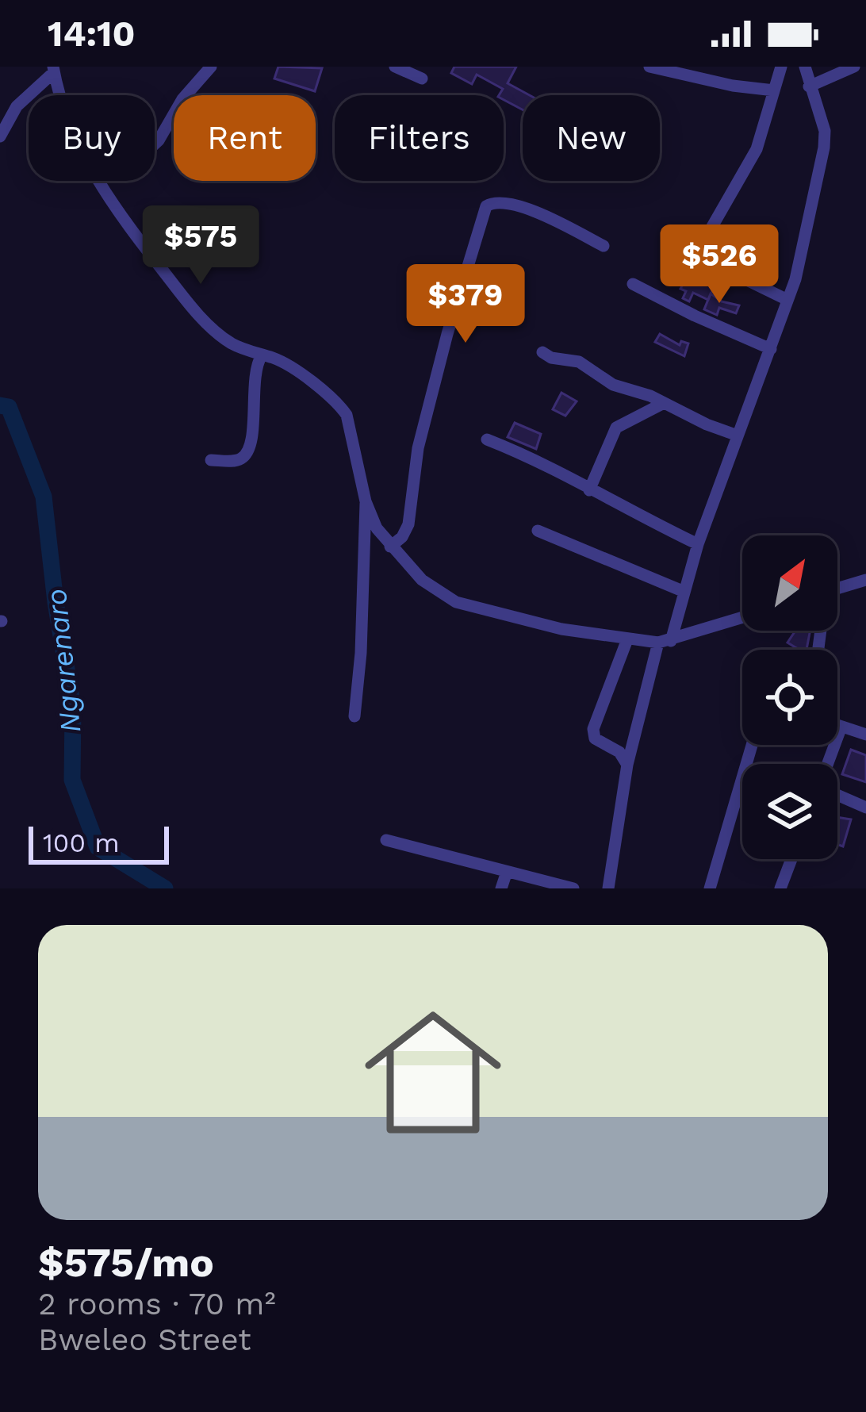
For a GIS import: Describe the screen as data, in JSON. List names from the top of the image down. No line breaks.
{"water":["Ngarenaro"],"scale_bar":"100 m","north":"top right","page":{"status":"14:10","chip":["Buy","Rent","Filters","New"],"price":["$575","$526","$379"],"scale":"100 m","list":[{"name":"$575/mo","note":"2 rooms · 70 m² · Bweleo Street"}]}}
